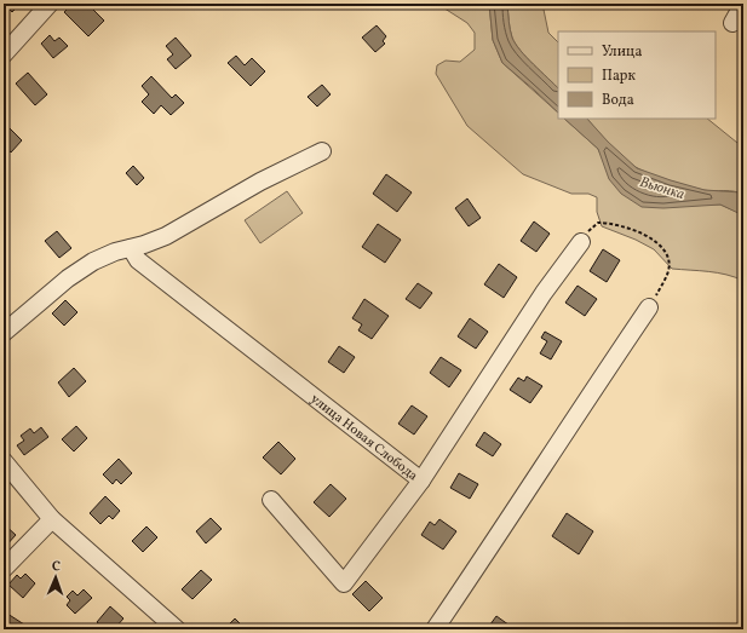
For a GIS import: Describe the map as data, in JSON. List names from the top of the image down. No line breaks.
{"streets":{"street":["улица Новая Слобода"]},"water":["Вьюнка"],"legend":["Улица","Парк","Вода"],"north":"top"}
